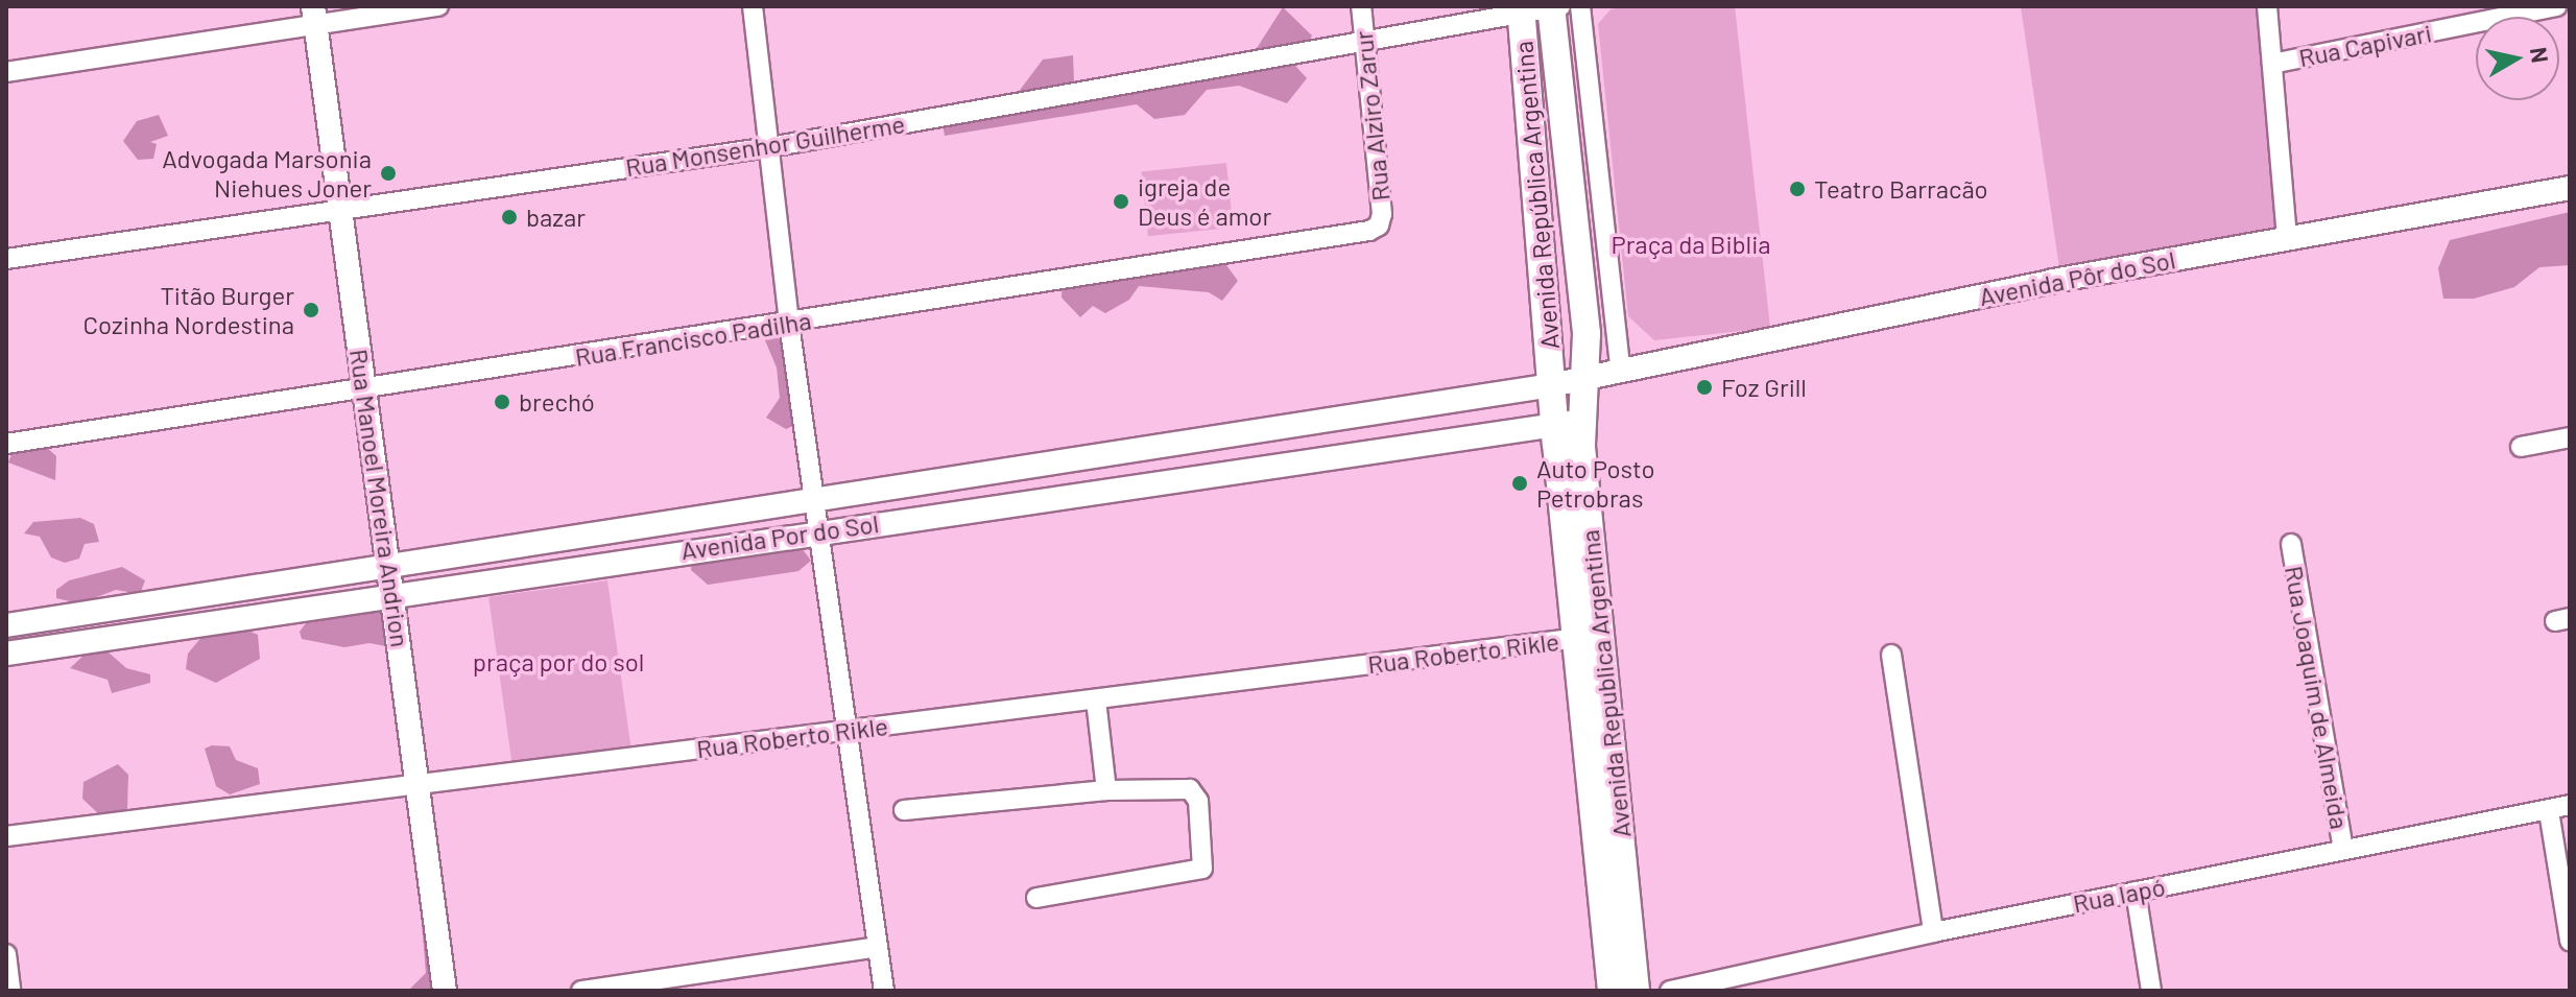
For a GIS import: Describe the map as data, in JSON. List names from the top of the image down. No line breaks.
{"streets":{"main road":["Avenida República Argentina","Avenida Republica Argentina"],"street":["Rua Capivari","Rua Alziro Zarur","Rua Monsenhor Guilherme","Avenida Pôr do Sol","Rua Francisco Padilha","Rua Manoel Moreira Andrion","Avenida Por do Sol","Rua Roberto Rikle","Rua Joaquim de Almeida","Rua Iapó"]},"crossings":[["Rua Alziro Zarur","Rua Monsenhor Guilherme"],["Rua Alziro Zarur","Rua Francisco Padilha"],["Rua Monsenhor Guilherme","Avenida República Argentina"],["Rua Monsenhor Guilherme","Rua Manoel Moreira Andrion"],["Avenida República Argentina","Avenida Pôr do Sol"],["Avenida República Argentina","Avenida Por do Sol"],["Avenida República Argentina","Avenida Republica Argentina"],["Avenida Pôr do Sol","Avenida Por do Sol"],["Avenida Pôr do Sol","Avenida Republica Argentina"],["Rua Francisco Padilha","Rua Manoel Moreira Andrion"],["Rua Manoel Moreira Andrion","Avenida Por do Sol"],["Rua Manoel Moreira Andrion","Rua Roberto Rikle"],["Avenida Por do Sol","Avenida Republica Argentina"],["Rua Roberto Rikle","Avenida Republica Argentina"],["Rua Joaquim de Almeida","Rua Iapó"]],"parks":["Praça da Biblia","praça por do sol"],"places":["Advogada Marsonia Niehues Joner","Teatro Barracão","igreja de Deus é amor","bazar","Titão Burger Cozinha Nordestina","Foz Grill","brechó","Auto Posto Petrobras"],"north":"right"}
